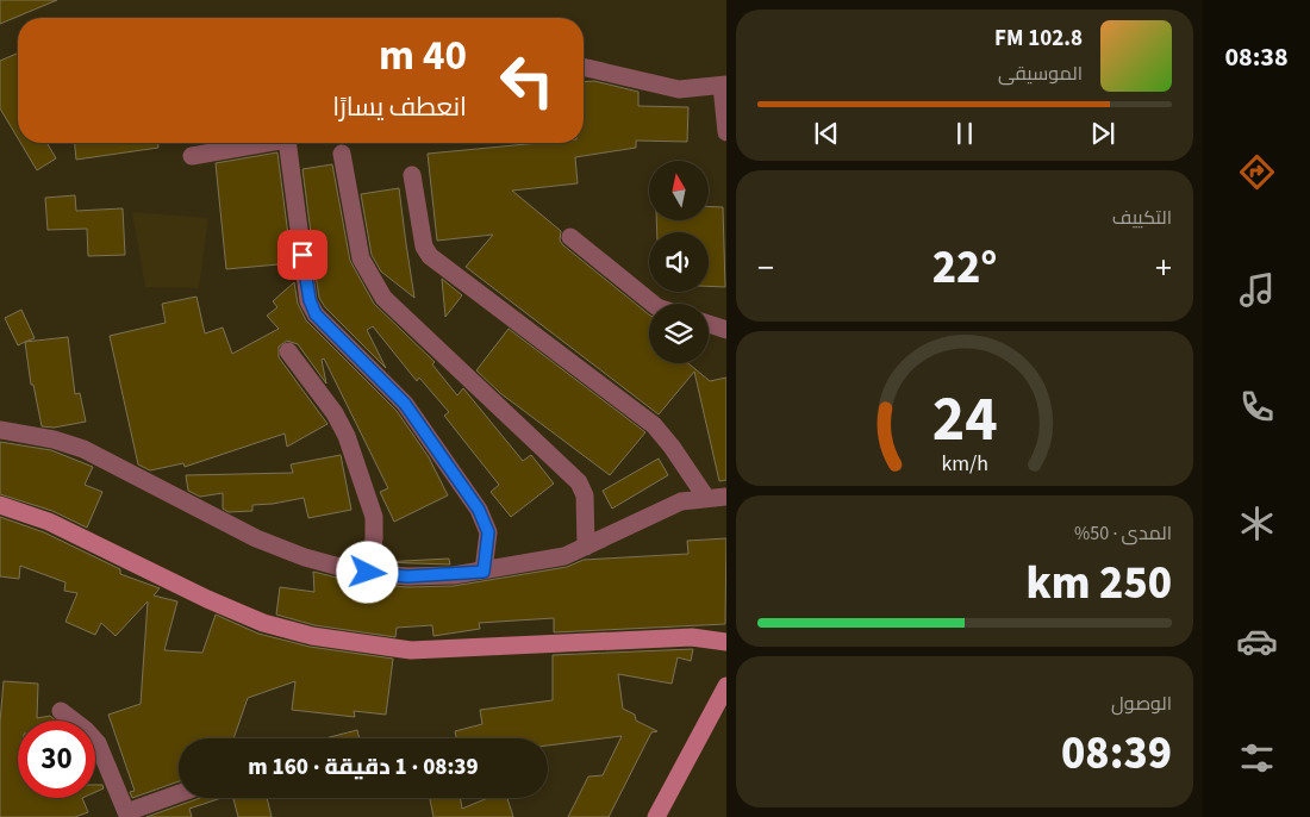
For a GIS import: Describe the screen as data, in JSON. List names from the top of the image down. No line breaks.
{"north":"top","page":{"tabs":"08:38","turn":["40 m","انعطف يسارًا"],"song":["102.8 FM","الموسيقى"],"tile":["التكييف",["المدى · 50%","250 km"],["الوصول","08:39"]],"heat":["−","22°","+"],"limit":"30","trip":"08:39 · 1 دقيقة · 160 m","gauge":["24","km/h"]}}
